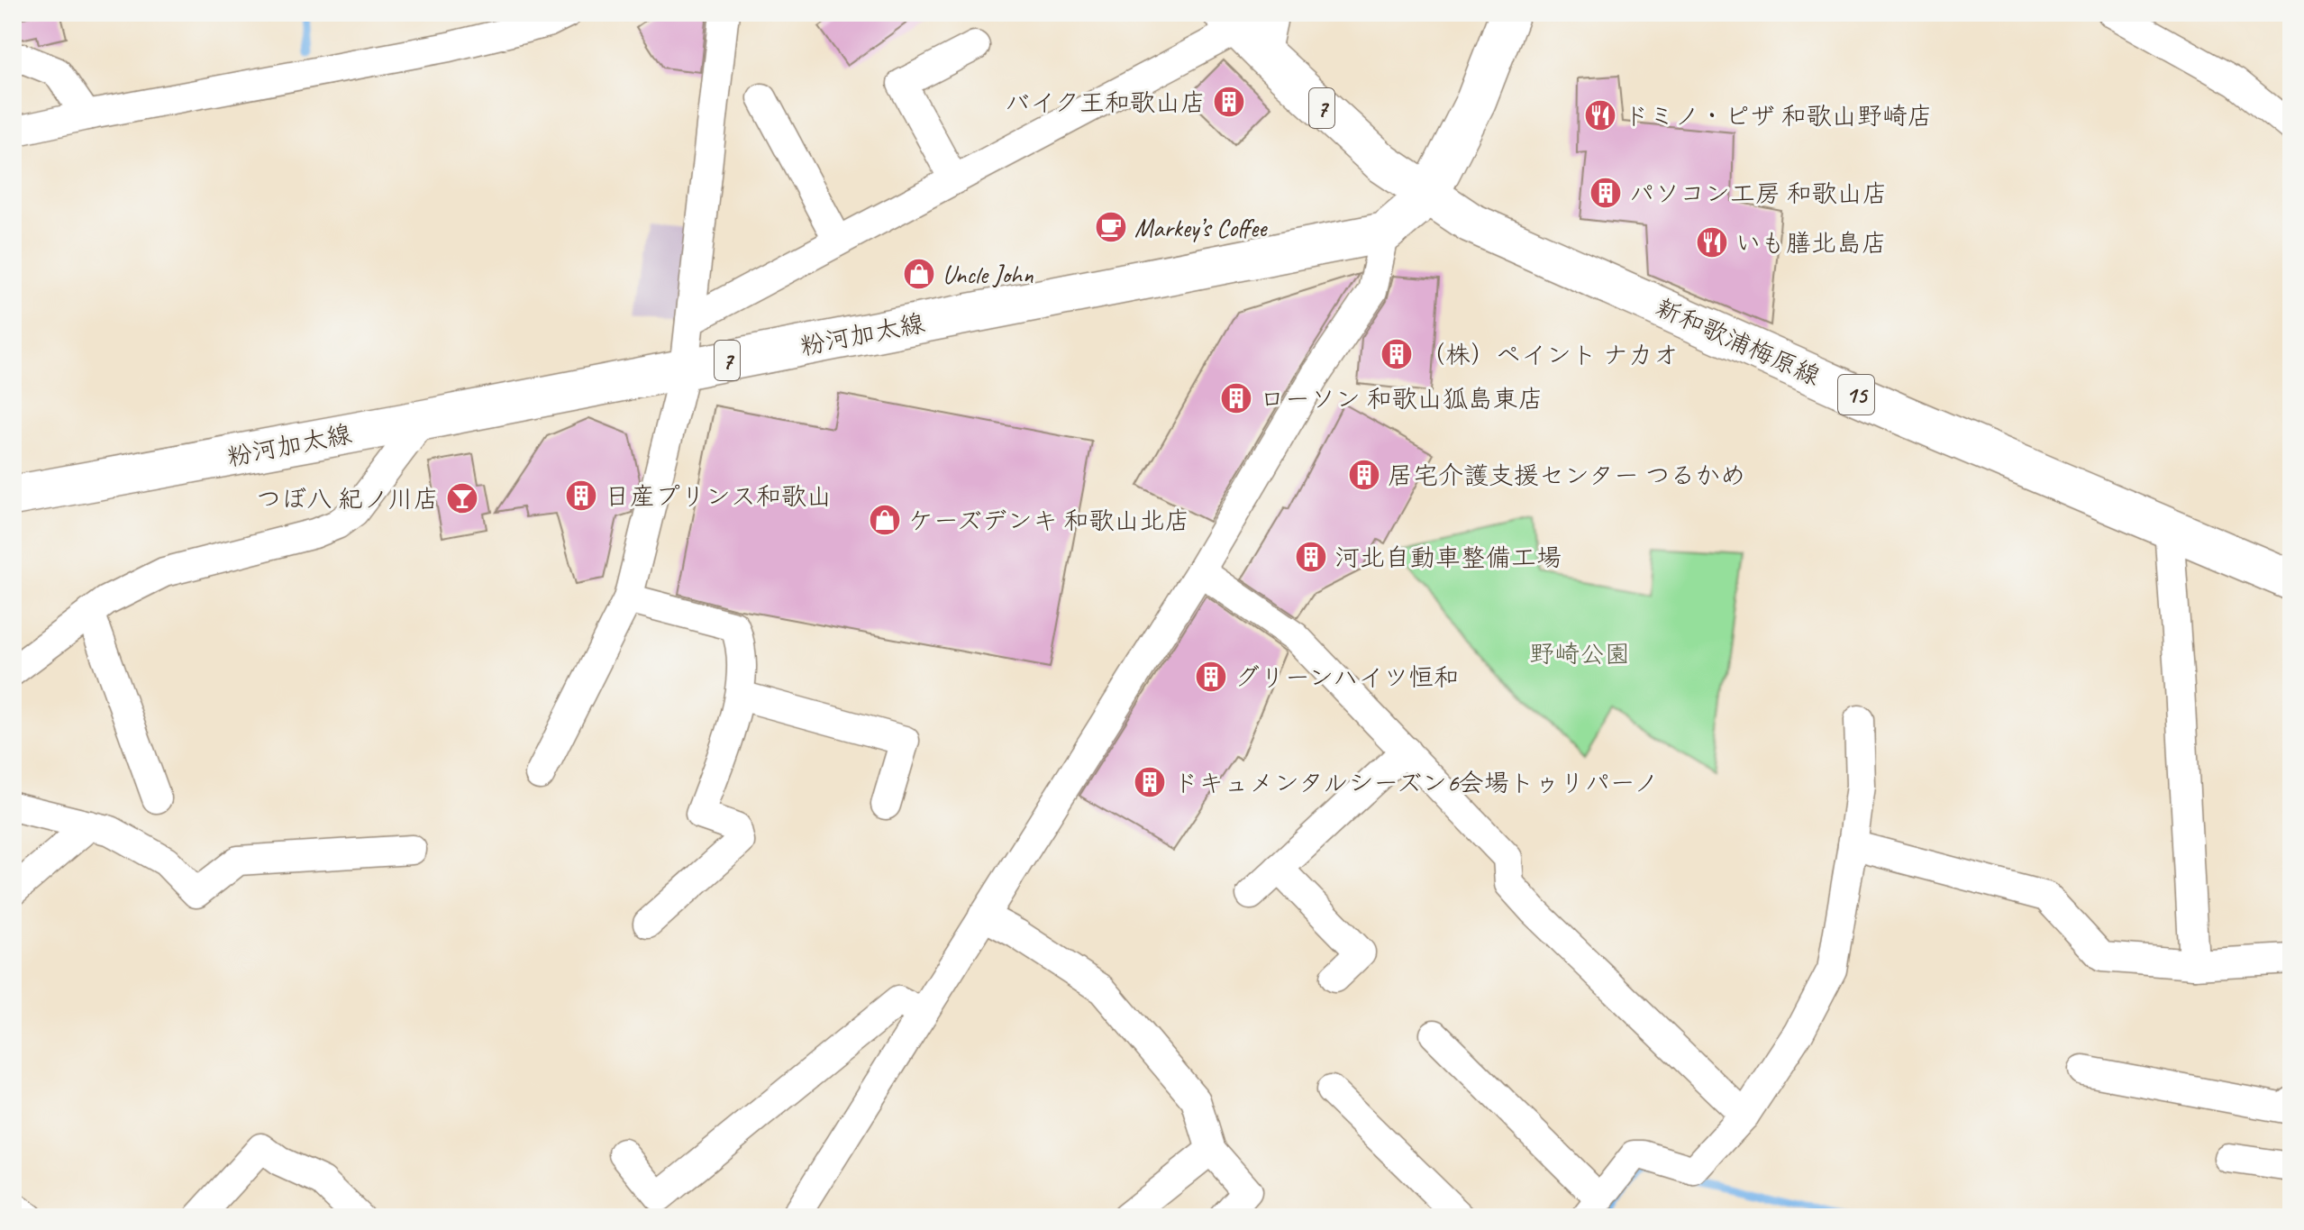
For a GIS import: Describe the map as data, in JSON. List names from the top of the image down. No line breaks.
{"streets":{"main road":["7","粉河加太線","新和歌浦梅原線","15"]},"crossings":[["7","粉河加太線"],["7","新和歌浦梅原線"],["粉河加太線","新和歌浦梅原線"]],"parks":["野崎公園"],"places":{"building":["バイク王和歌山店","パソコン工房 和歌山店","（株）ペイント ナカオ","ローソン 和歌山狐島東店","居宅介護支援センター つるかめ","日産プリンス和歌山","河北自動車整備工場","グリーンハイツ恒和","ドキュメンタルシーズン6会場トゥリパーノ"],"restaurant":["ドミノ・ピザ 和歌山野崎店","いも膳北島店"],"cafe":["Markey’s Coffee"],"shop":["Uncle John","ケーズデンキ 和歌山北店"],"bar":["つぼ八 紀ノ川店"]}}
